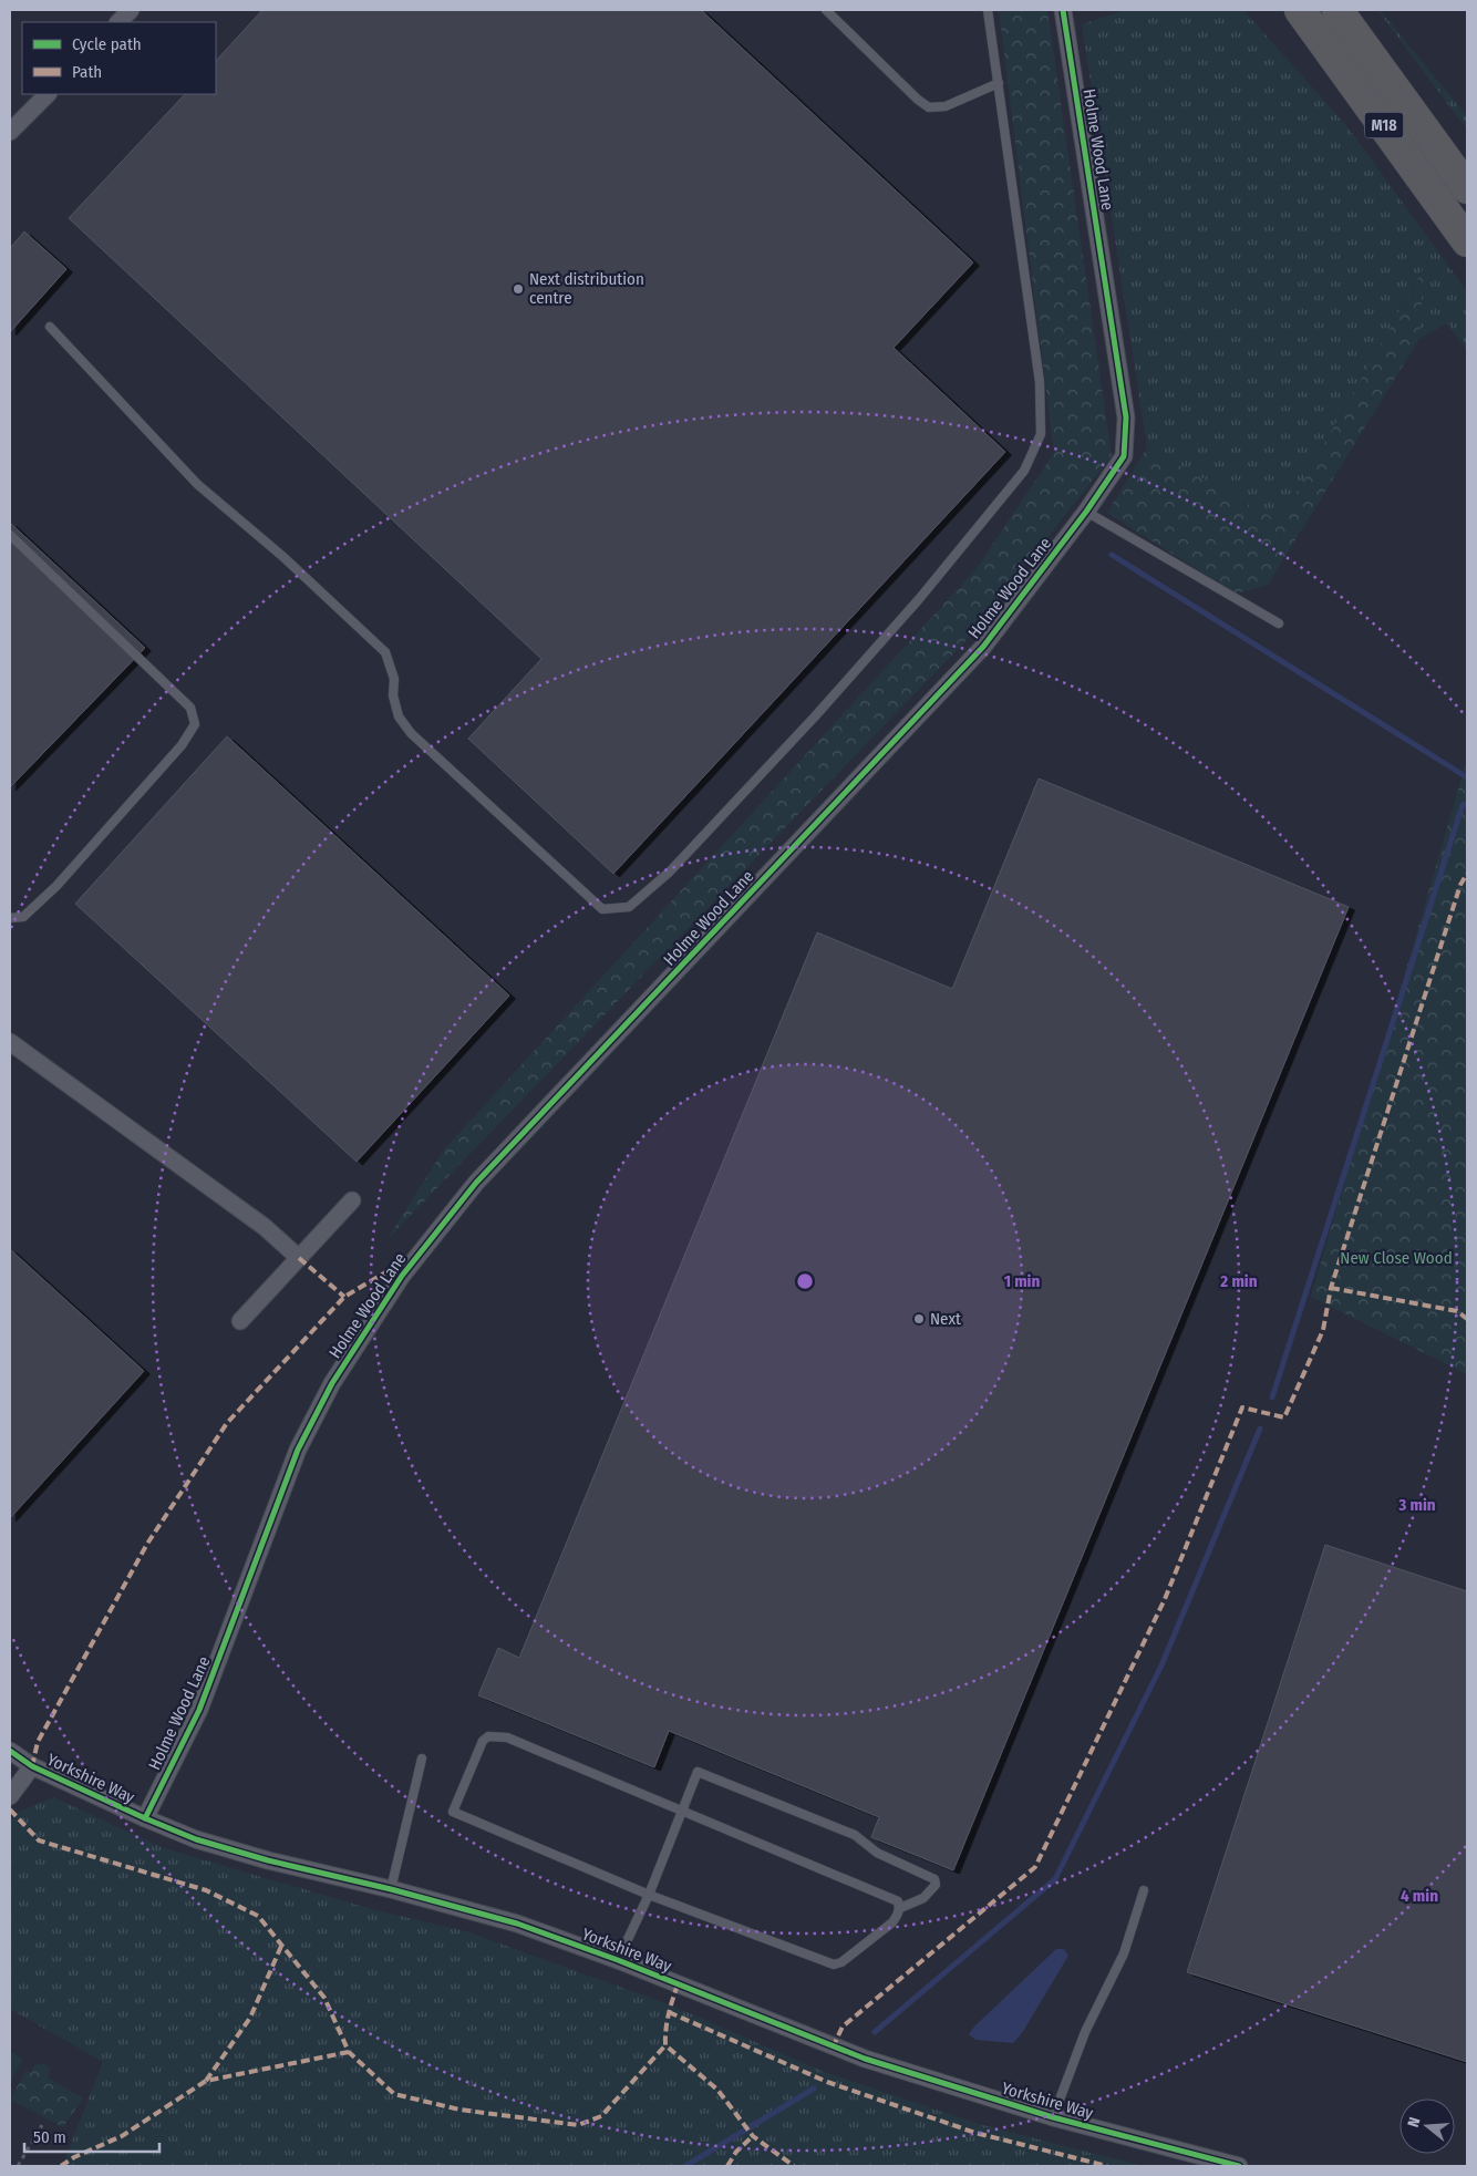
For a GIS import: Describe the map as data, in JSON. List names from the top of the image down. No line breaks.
{"streets":{"highway":["M18"],"street":["Holme Wood Lane","Yorkshire Way"]},"crossings":[["Holme Wood Lane","Yorkshire Way"]],"parks":["New Close Wood"],"places":["Next distribution centre","Next"],"legend":["Cycle path","Path"],"scale_bar":"50 m","north":"left","rings":["1 min","2 min","3 min","4 min"]}
